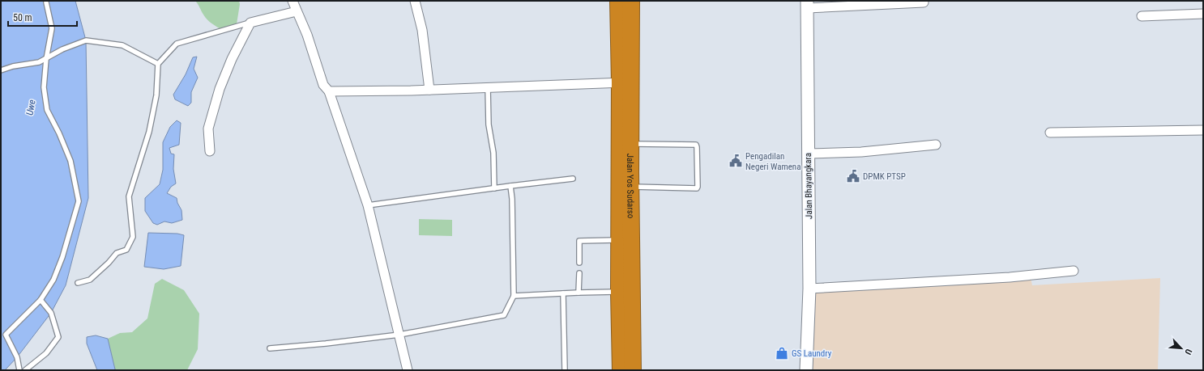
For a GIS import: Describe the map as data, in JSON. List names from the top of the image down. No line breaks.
{"streets":{"highway":["Jalan Yos Sudarso"],"main road":["Jalan Bhayangkara"]},"water":["Uwe"],"places":{"public building":["Pengadilan Negeri Wamena","DPMK PTSP"],"shop":["GS Laundry"]},"scale_bar":"50 m","north":"bottom right"}
